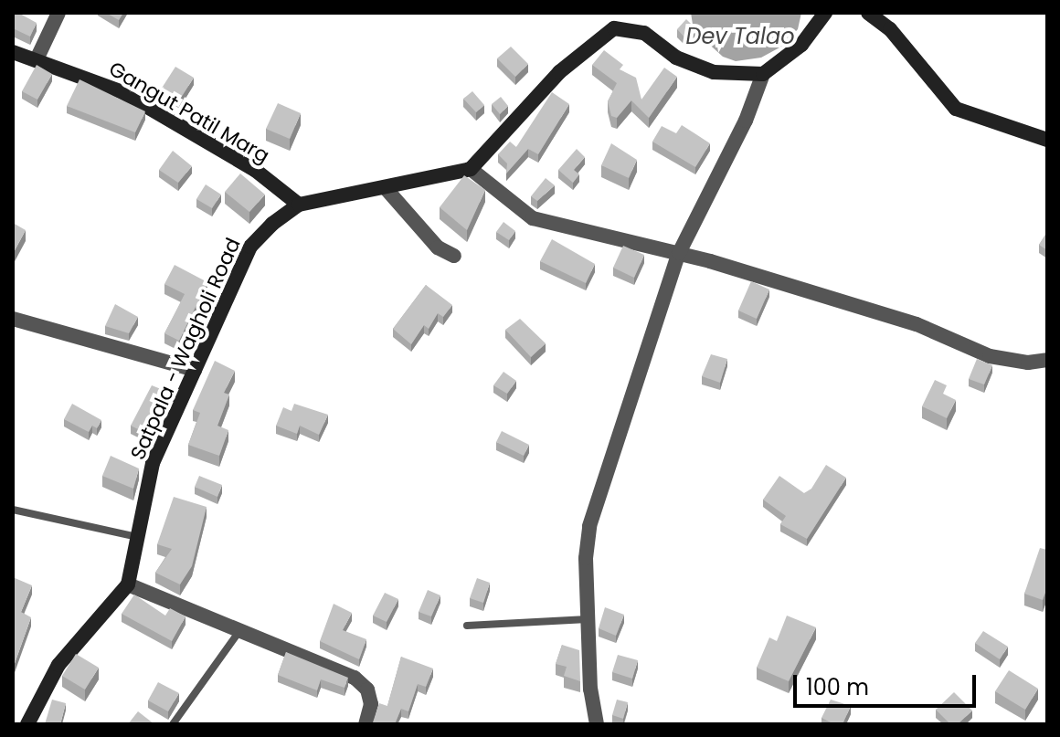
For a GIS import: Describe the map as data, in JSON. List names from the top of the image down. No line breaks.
{"streets":{"main road":["Gangut Patil Marg","Satpala - Wagholi Road"]},"crossings":[["Gangut Patil Marg","Satpala - Wagholi Road"]],"water":["Dev Talao"],"scale_bar":"100 m"}
